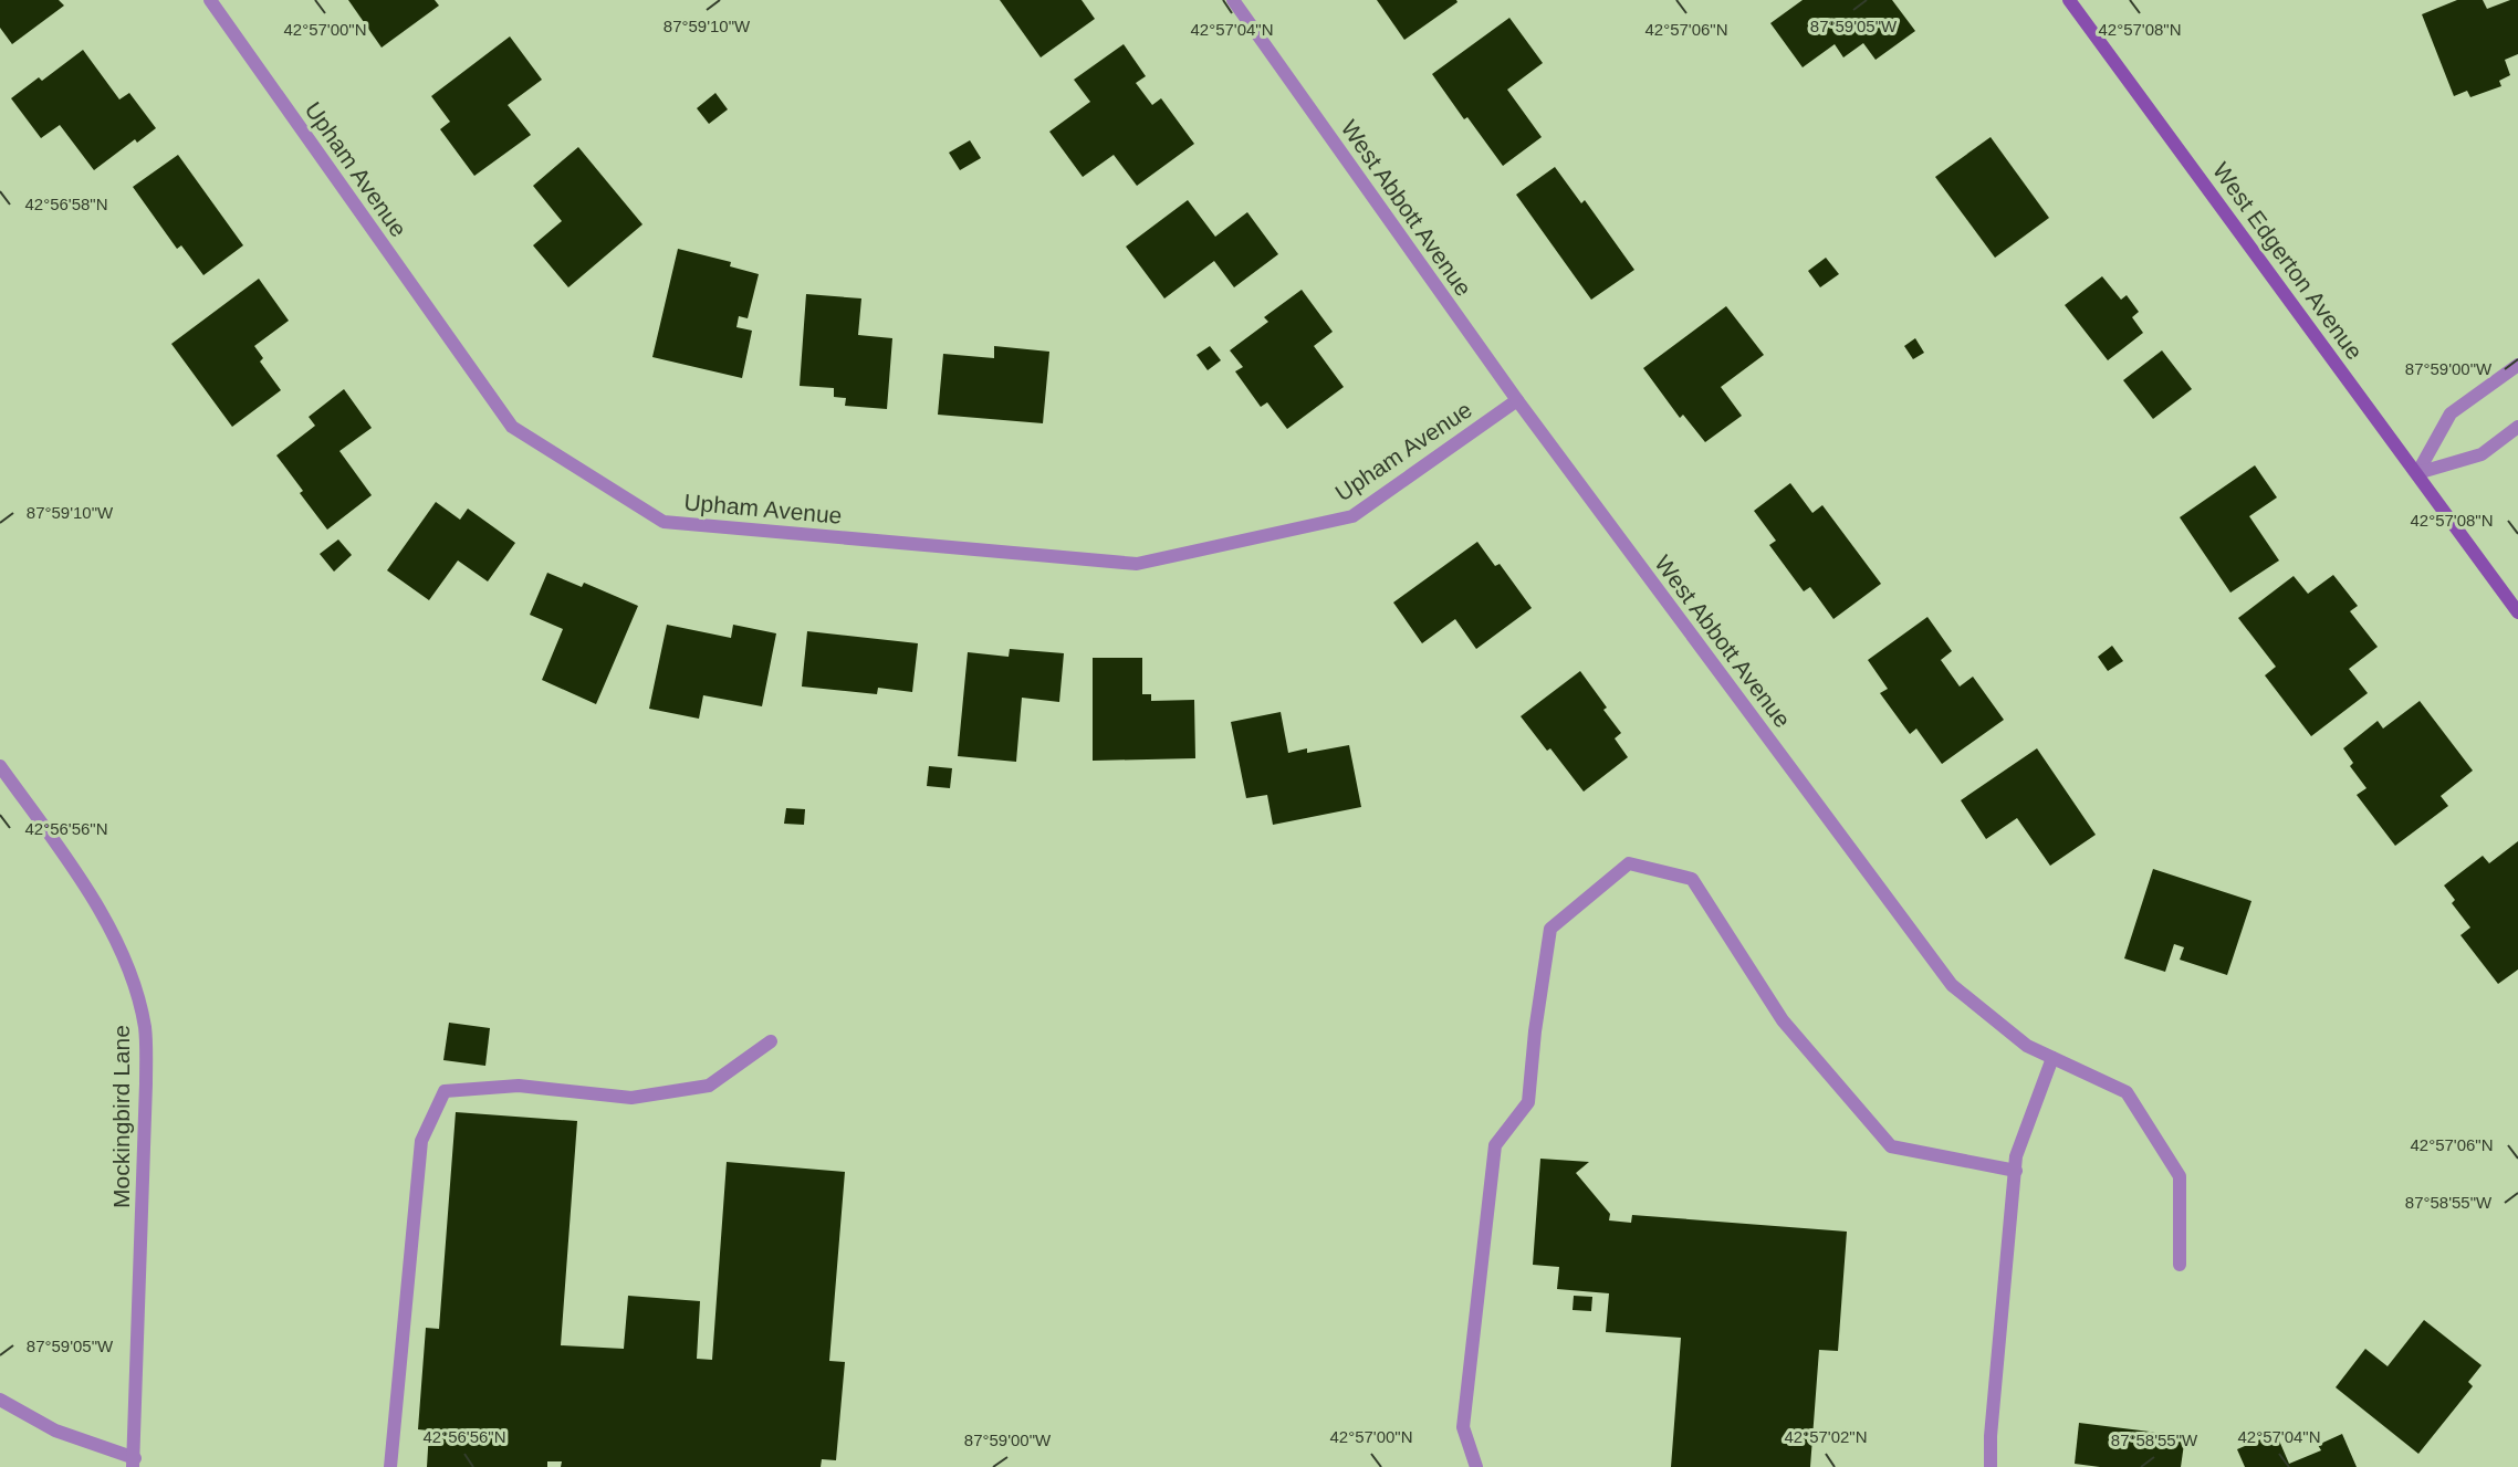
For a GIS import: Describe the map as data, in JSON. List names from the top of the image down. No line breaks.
{"streets":{"street":["Upham Avenue","West Abbott Avenue","West Edgerton Avenue","Mockingbird Lane"]},"crossings":[["Upham Avenue","West Abbott Avenue"]],"coordinates":["87°59'10\"W","87°59'05\"W","42°57'00\"N","42°57'04\"N","42°57'06\"N","42°57'08\"N","42°56'58\"N","87°59'00\"W","42°56'56\"N","87°58'55\"W","42°57'02\"N"]}
